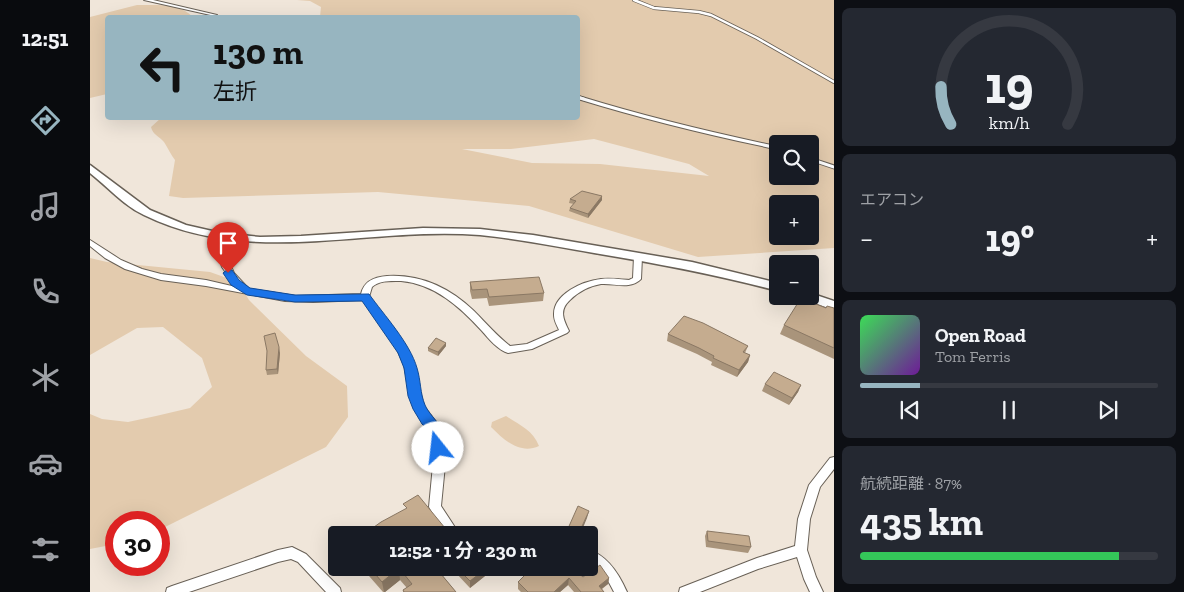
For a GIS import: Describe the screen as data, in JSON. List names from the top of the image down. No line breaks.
{"page":{"tabs":"12:51","turn":["130 m","左折"],"map_buttons":["+","−"],"tile":["エアコン",["航続距離 · 87%","435 km"]],"heat":["−","19°","+"],"song":["Open Road","Tom Ferris"],"limit":"30","trip":"12:52 · 1 分 · 230 m","gauge":["19","km/h"]}}
